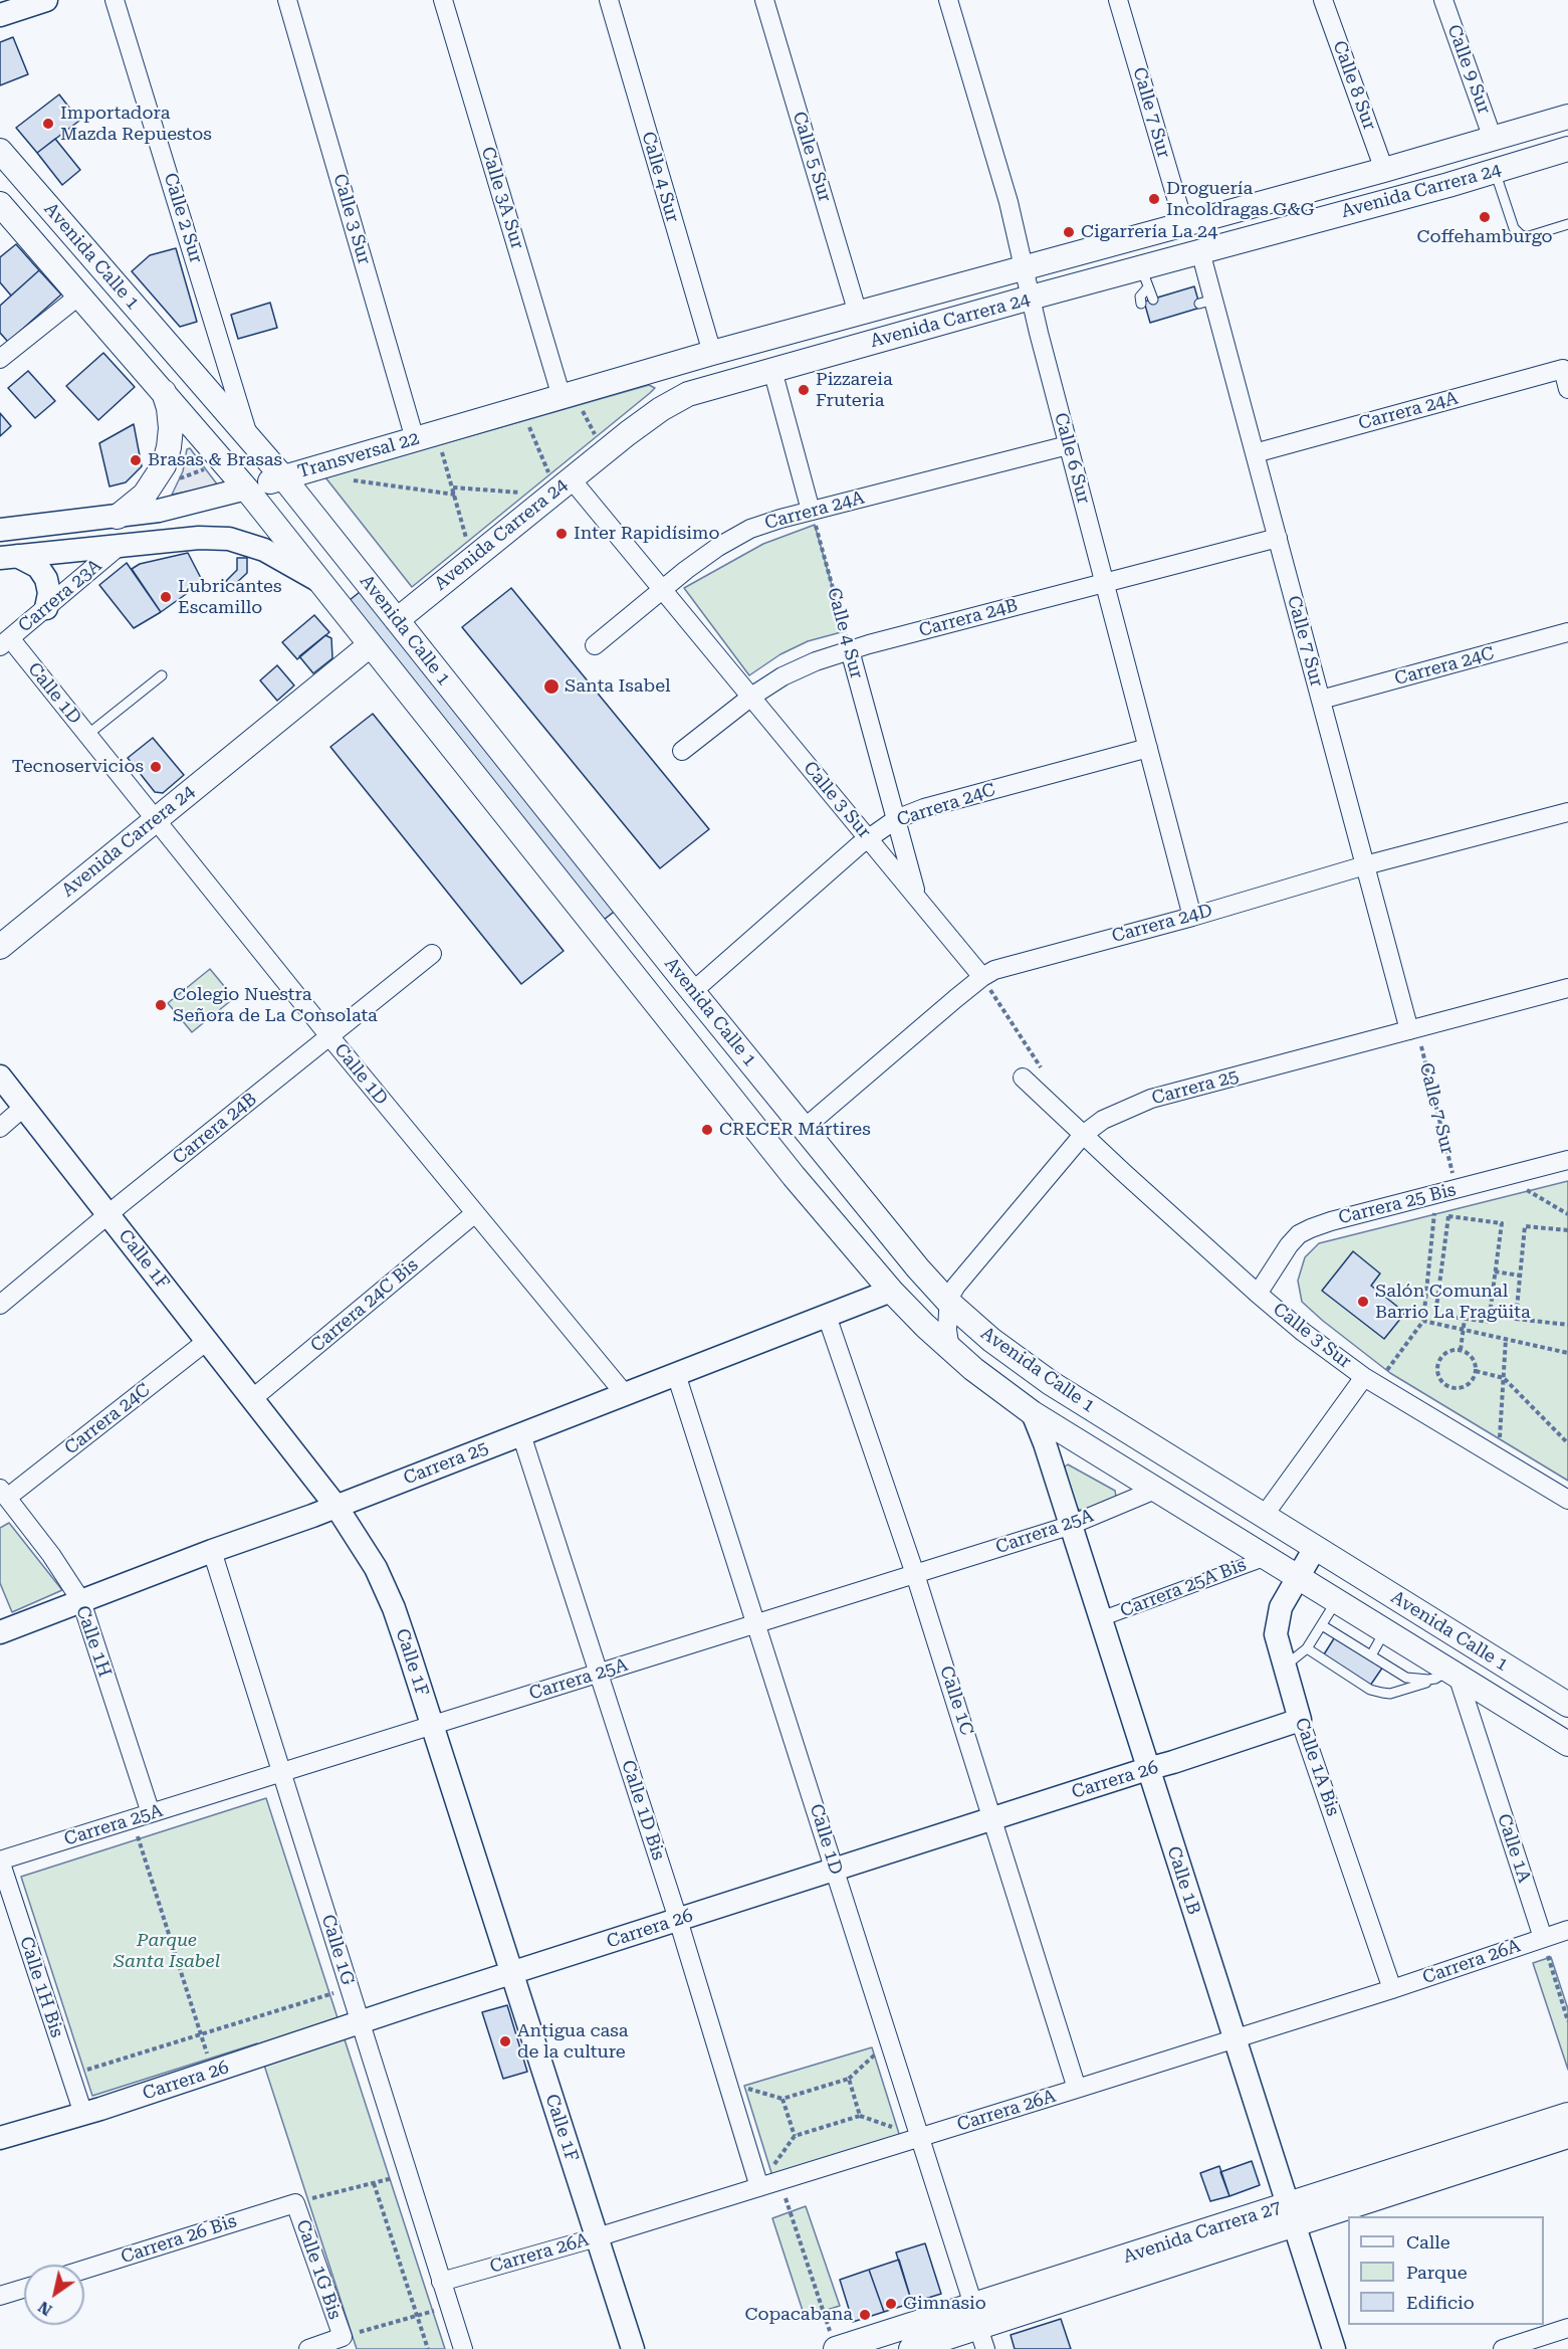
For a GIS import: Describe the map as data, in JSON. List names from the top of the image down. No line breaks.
{"streets":{"main road":["Avenida Carrera 24","Avenida Calle 1","Transversal 22","Avenida Carrera 27"],"street":["Calle 9 Sur","Calle 8 Sur","Calle 7 Sur","Calle 5 Sur","Calle 4 Sur","Calle 3A Sur","Calle 2 Sur","Calle 3 Sur","Carrera 24A","Calle 6 Sur","Carrera 23A","Carrera 24B","Carrera 24C","Calle 1D","Carrera 24D","Carrera 25","Carrera 25 Bis","Calle 1F","Carrera 24C Bis","Carrera 25A","Carrera 25A Bis","Calle 1H","Calle 1C","Calle 1A Bis","Carrera 26","Calle 1D Bis","Calle 1A","Calle 1B","Calle 1G","Carrera 26A","Calle 1H Bis","Carrera 26 Bis","Calle 1G Bis"]},"crossings":[["Calle 9 Sur","Avenida Carrera 24"],["Calle 8 Sur","Avenida Carrera 24"],["Calle 7 Sur","Avenida Carrera 24"],["Calle 7 Sur","Carrera 24A"],["Calle 7 Sur","Carrera 24B"],["Calle 7 Sur","Carrera 24C"],["Calle 7 Sur","Carrera 24D"],["Calle 7 Sur","Carrera 25"],["Calle 7 Sur","Carrera 25 Bis"],["Calle 5 Sur","Avenida Carrera 24"],["Calle 4 Sur","Avenida Carrera 24"],["Calle 4 Sur","Calle 3 Sur"],["Calle 4 Sur","Carrera 24A"],["Calle 4 Sur","Transversal 22"],["Calle 4 Sur","Carrera 24B"],["Calle 4 Sur","Carrera 24C"],["Avenida Carrera 24","Calle 3 Sur"],["Avenida Carrera 24","Avenida Calle 1"],["Avenida Carrera 24","Transversal 22"],["Avenida Carrera 24","Calle 6 Sur"],["Avenida Carrera 24","Calle 1D"],["Calle 3A Sur","Transversal 22"],["Calle 2 Sur","Avenida Calle 1"],["Calle 3 Sur","Carrera 24A"],["Calle 3 Sur","Transversal 22"],["Calle 3 Sur","Carrera 24B"],["Calle 3 Sur","Carrera 24C"],["Calle 3 Sur","Carrera 24D"],["Calle 3 Sur","Carrera 25"],["Calle 3 Sur","Carrera 25 Bis"],["Avenida Calle 1","Transversal 22"],["Avenida Calle 1","Carrera 24C"],["Avenida Calle 1","Carrera 24D"],["Avenida Calle 1","Carrera 25"],["Avenida Calle 1","Carrera 25A"],["Avenida Calle 1","Carrera 25A Bis"],["Avenida Calle 1","Calle 1A Bis"],["Avenida Calle 1","Calle 1A"],["Avenida Calle 1","Calle 1B"],["Carrera 24A","Calle 6 Sur"],["Calle 6 Sur","Carrera 24B"],["Calle 6 Sur","Carrera 24C"],["Calle 6 Sur","Carrera 24D"],["Carrera 23A","Calle 1D"],["Carrera 24B","Calle 1D"],["Carrera 24B","Calle 1F"],["Carrera 24C","Calle 1F"],["Carrera 24C","Calle 1H"],["Calle 1D","Carrera 25"],["Calle 1D","Carrera 24C Bis"],["Calle 1D","Carrera 25A"],["Calle 1D","Carrera 26"],["Calle 1D","Carrera 26A"],["Calle 1D","Avenida Carrera 27"],["Carrera 25","Calle 1F"],["Carrera 25","Calle 1H"],["Carrera 25","Calle 1C"],["Carrera 25","Calle 1D Bis"],["Carrera 25","Calle 1G"],["Calle 1F","Carrera 24C Bis"],["Calle 1F","Carrera 25A"],["Calle 1F","Carrera 26"],["Calle 1F","Carrera 26A"],["Carrera 25A","Calle 1H"],["Carrera 25A","Calle 1C"],["Carrera 25A","Calle 1D Bis"],["Carrera 25A","Calle 1B"],["Carrera 25A","Calle 1G"],["Carrera 25A","Calle 1H Bis"],["Carrera 25A Bis","Calle 1B"],["Calle 1C","Carrera 26"],["Calle 1C","Carrera 26A"],["Calle 1A Bis","Carrera 26"],["Calle 1A Bis","Carrera 26A"],["Carrera 26","Calle 1D Bis"],["Carrera 26","Calle 1B"],["Carrera 26","Calle 1G"],["Carrera 26","Calle 1H Bis"],["Calle 1D Bis","Carrera 26A"],["Calle 1A","Carrera 26A"],["Calle 1B","Carrera 26A"],["Calle 1B","Avenida Carrera 27"],["Calle 1G","Carrera 26A"],["Carrera 26 Bis","Calle 1G Bis"]],"parks":["Parque Santa Isabel"],"places":["Importadora Mazda Repuestos","Droguería Incoldragas G&G","Coffehamburgo","Cigarrería La 24","Pizzareia Fruteria","Brasas & Brasas","Inter Rapidísimo","Lubricantes Escamillo","Santa Isabel","Tecnoservicios","Colegio Nuestra Señora de La Consolata","CRECER Mártires","Salón Comunal Barrio La Fragüita","Antigua casa de la culture","Gimnasio","Copacabana"],"legend":["Calle","Parque","Edificio"],"north":"bottom left"}
